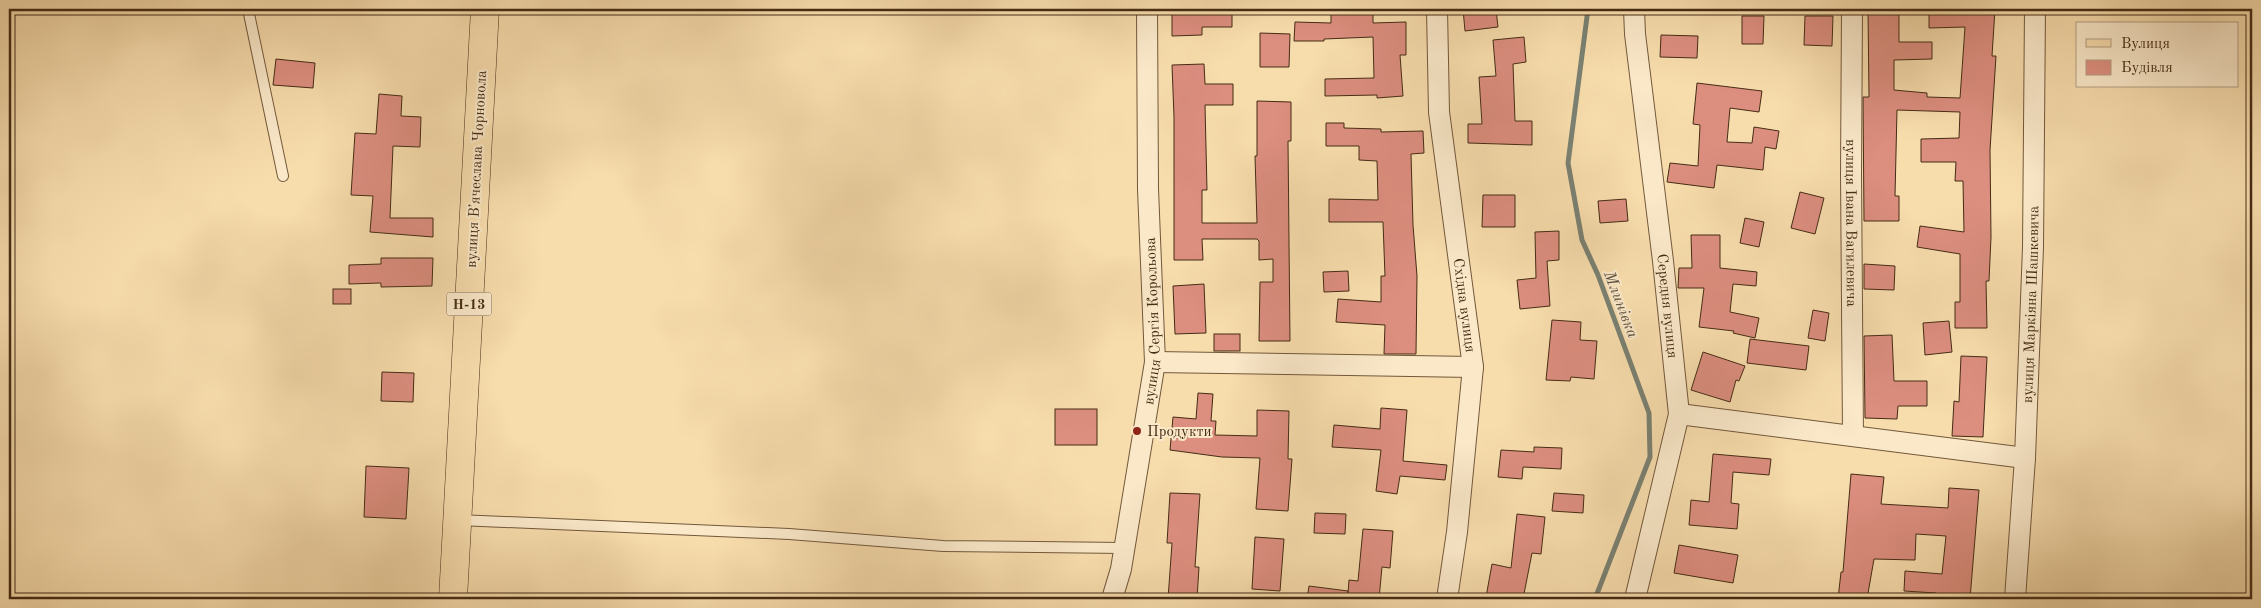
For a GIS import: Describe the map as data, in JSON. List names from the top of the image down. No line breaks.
{"streets":{"main road":["вулиця Вʼячеслава Чорновола","Н-13"],"street":["вулиця Івана Вагилевича","Східна вулиця","вулиця Маркіяна Шашкевича","Середня вулиця","вулиця Сергія Корольова"]},"water":["Млинівка"],"places":["Продукти"],"legend":["Вулиця","Будівля"]}
